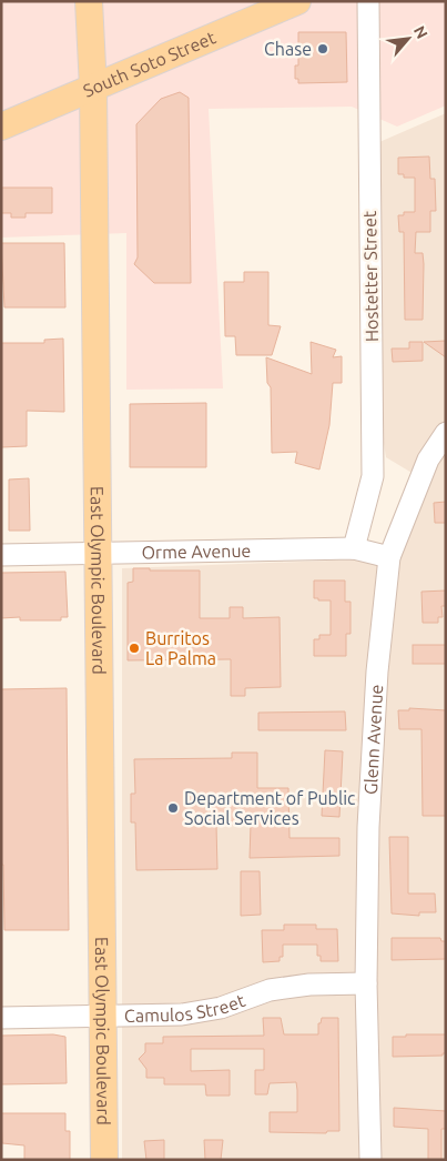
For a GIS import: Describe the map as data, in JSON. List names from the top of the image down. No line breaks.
{"streets":{"main road":["South Soto Street","East Olympic Boulevard"],"street":["Hostetter Street","Orme Avenue","Glenn Avenue","Camulos Street"]},"crossings":[["South Soto Street","East Olympic Boulevard"],["Hostetter Street","Orme Avenue"],["Orme Avenue","East Olympic Boulevard"],["Orme Avenue","Glenn Avenue"],["East Olympic Boulevard","Camulos Street"],["Glenn Avenue","Camulos Street"]],"places":["Chase","Burritos La Palma","Department of Public Social Services"],"north":"top right"}
